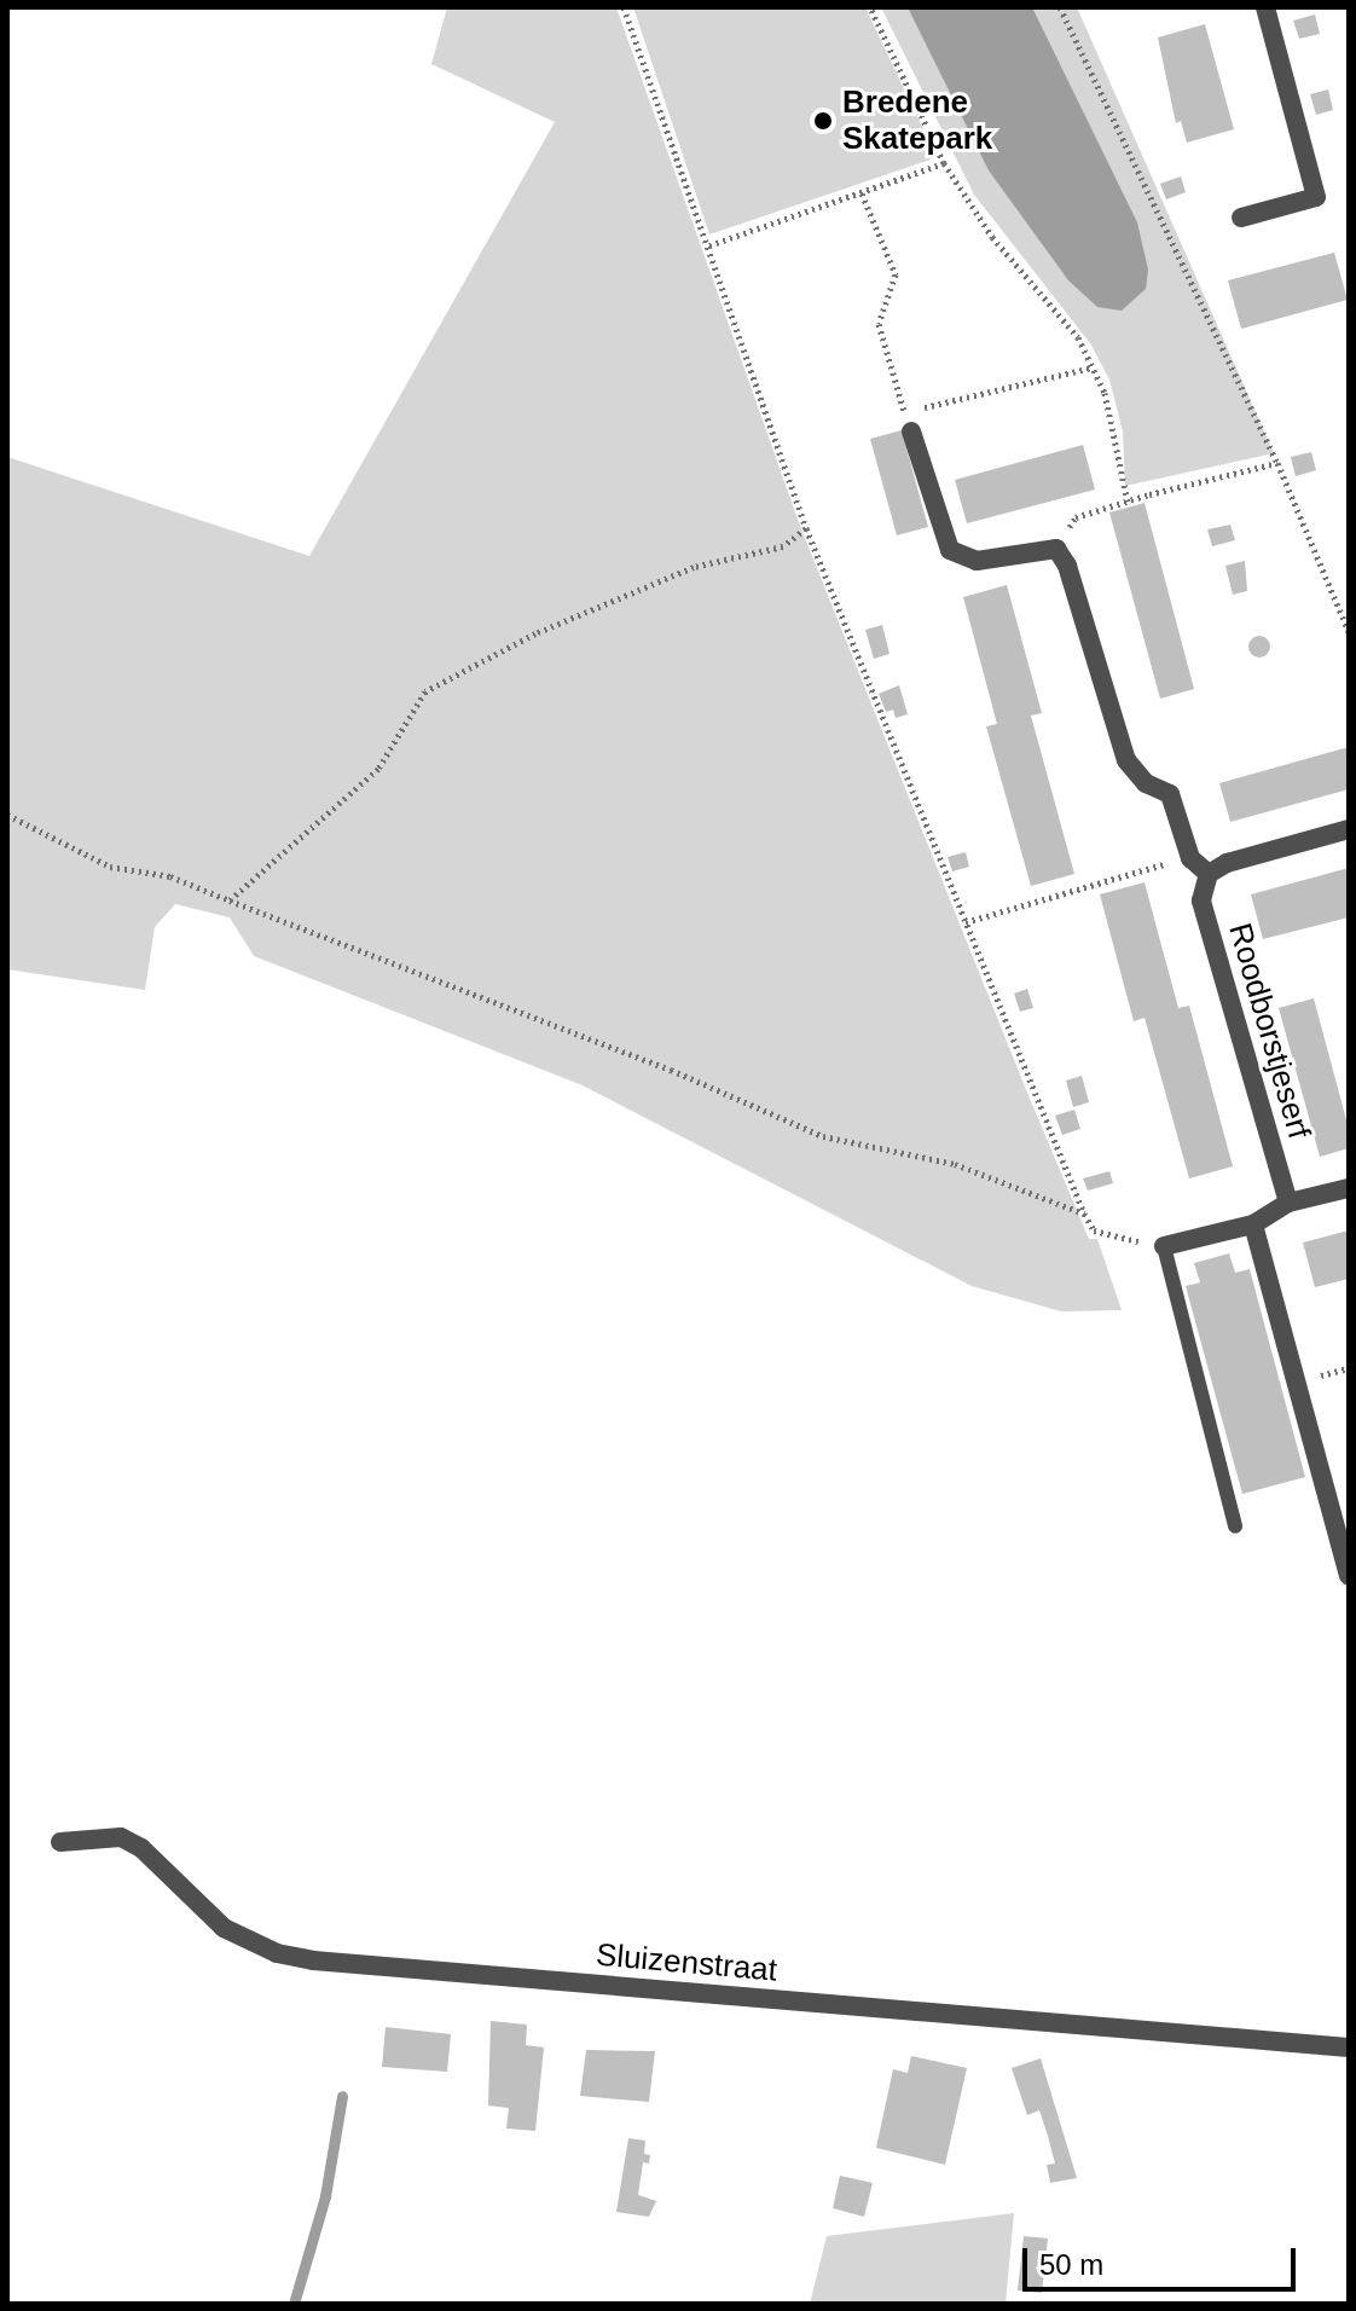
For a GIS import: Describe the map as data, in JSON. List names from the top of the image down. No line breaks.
{"streets":{"street":["Roodborstjeserf","Sluizenstraat"]},"places":["Bredene Skatepark"],"scale_bar":"50 m"}
